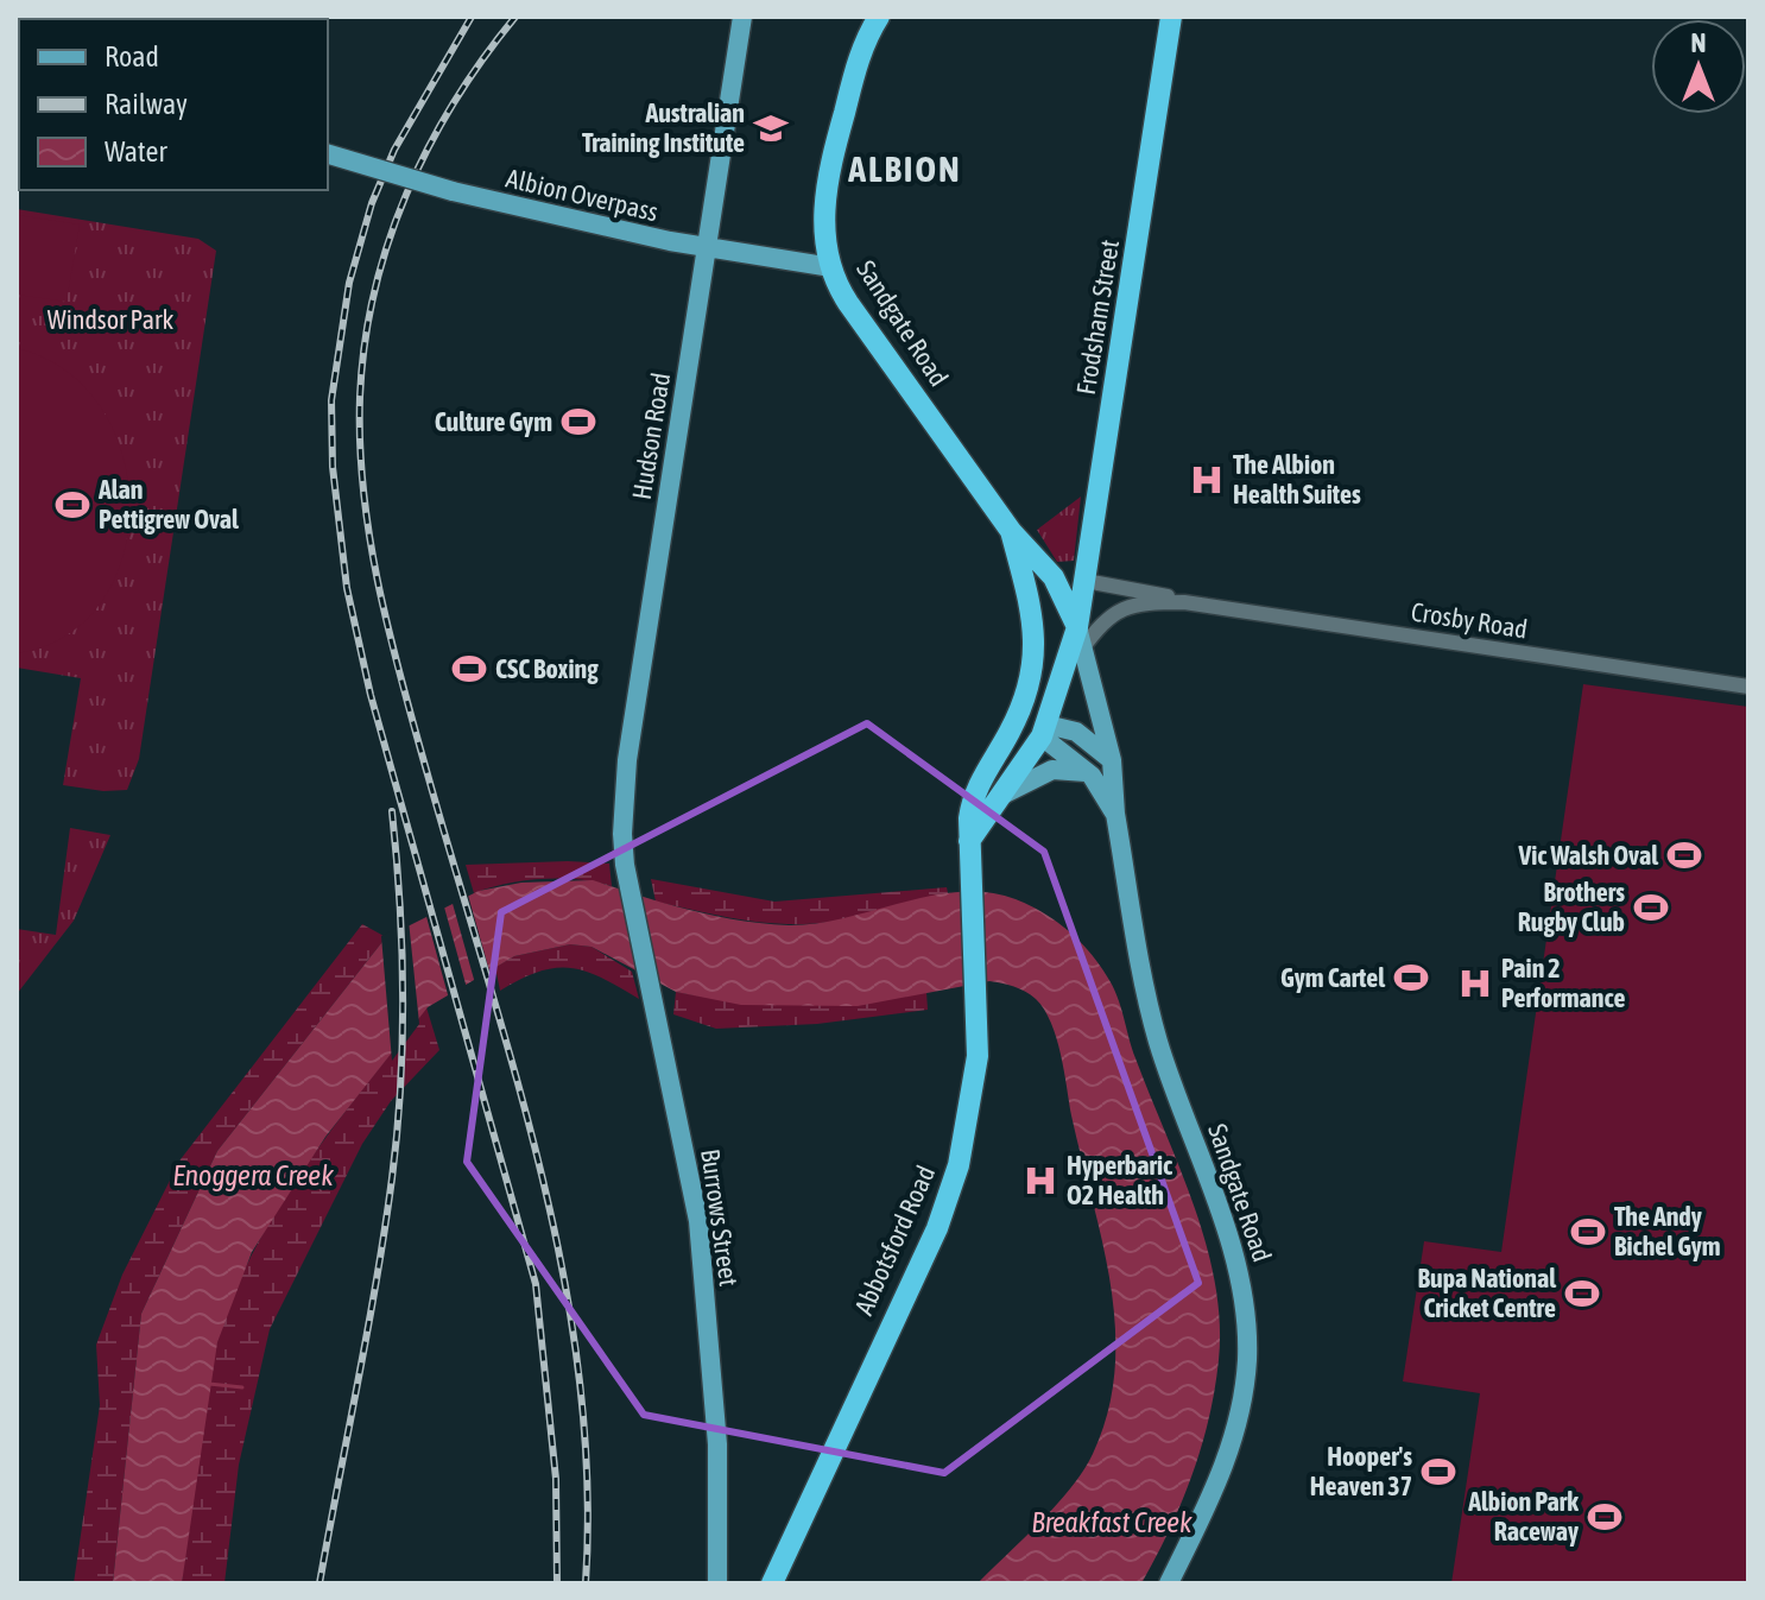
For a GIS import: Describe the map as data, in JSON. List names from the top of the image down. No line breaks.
{"streets":{"highway":["Frodsham Street","Sandgate Road","Abbotsford Road"],"main road":["Albion Overpass","Hudson Road","Burrows Street"],"street":["Crosby Road"]},"crossings":[["Albion Overpass","Sandgate Road"],["Albion Overpass","Hudson Road"],["Frodsham Street","Sandgate Road"],["Frodsham Street","Crosby Road"],["Sandgate Road","Crosby Road"],["Sandgate Road","Abbotsford Road"],["Hudson Road","Burrows Street"]],"districts":["ALBION"],"water":["Enoggera Creek","Breakfast Creek"],"parks":["Windsor Park"],"places":{"school or university":["Australian Training Institute"],"sports":["Culture Gym","Alan Pettigrew Oval","CSC Boxing","Vic Walsh Oval","Brothers Rugby Club","Gym Cartel","The Andy Bichel Gym","Bupa National Cricket Centre","Hooper's Heaven 37","Albion Park Raceway"],"hospital":["The Albion Health Suites","Pain 2 Performance","Hyperbaric O2 Health"]},"legend":["Road","Railway","Water"],"north":"top"}
